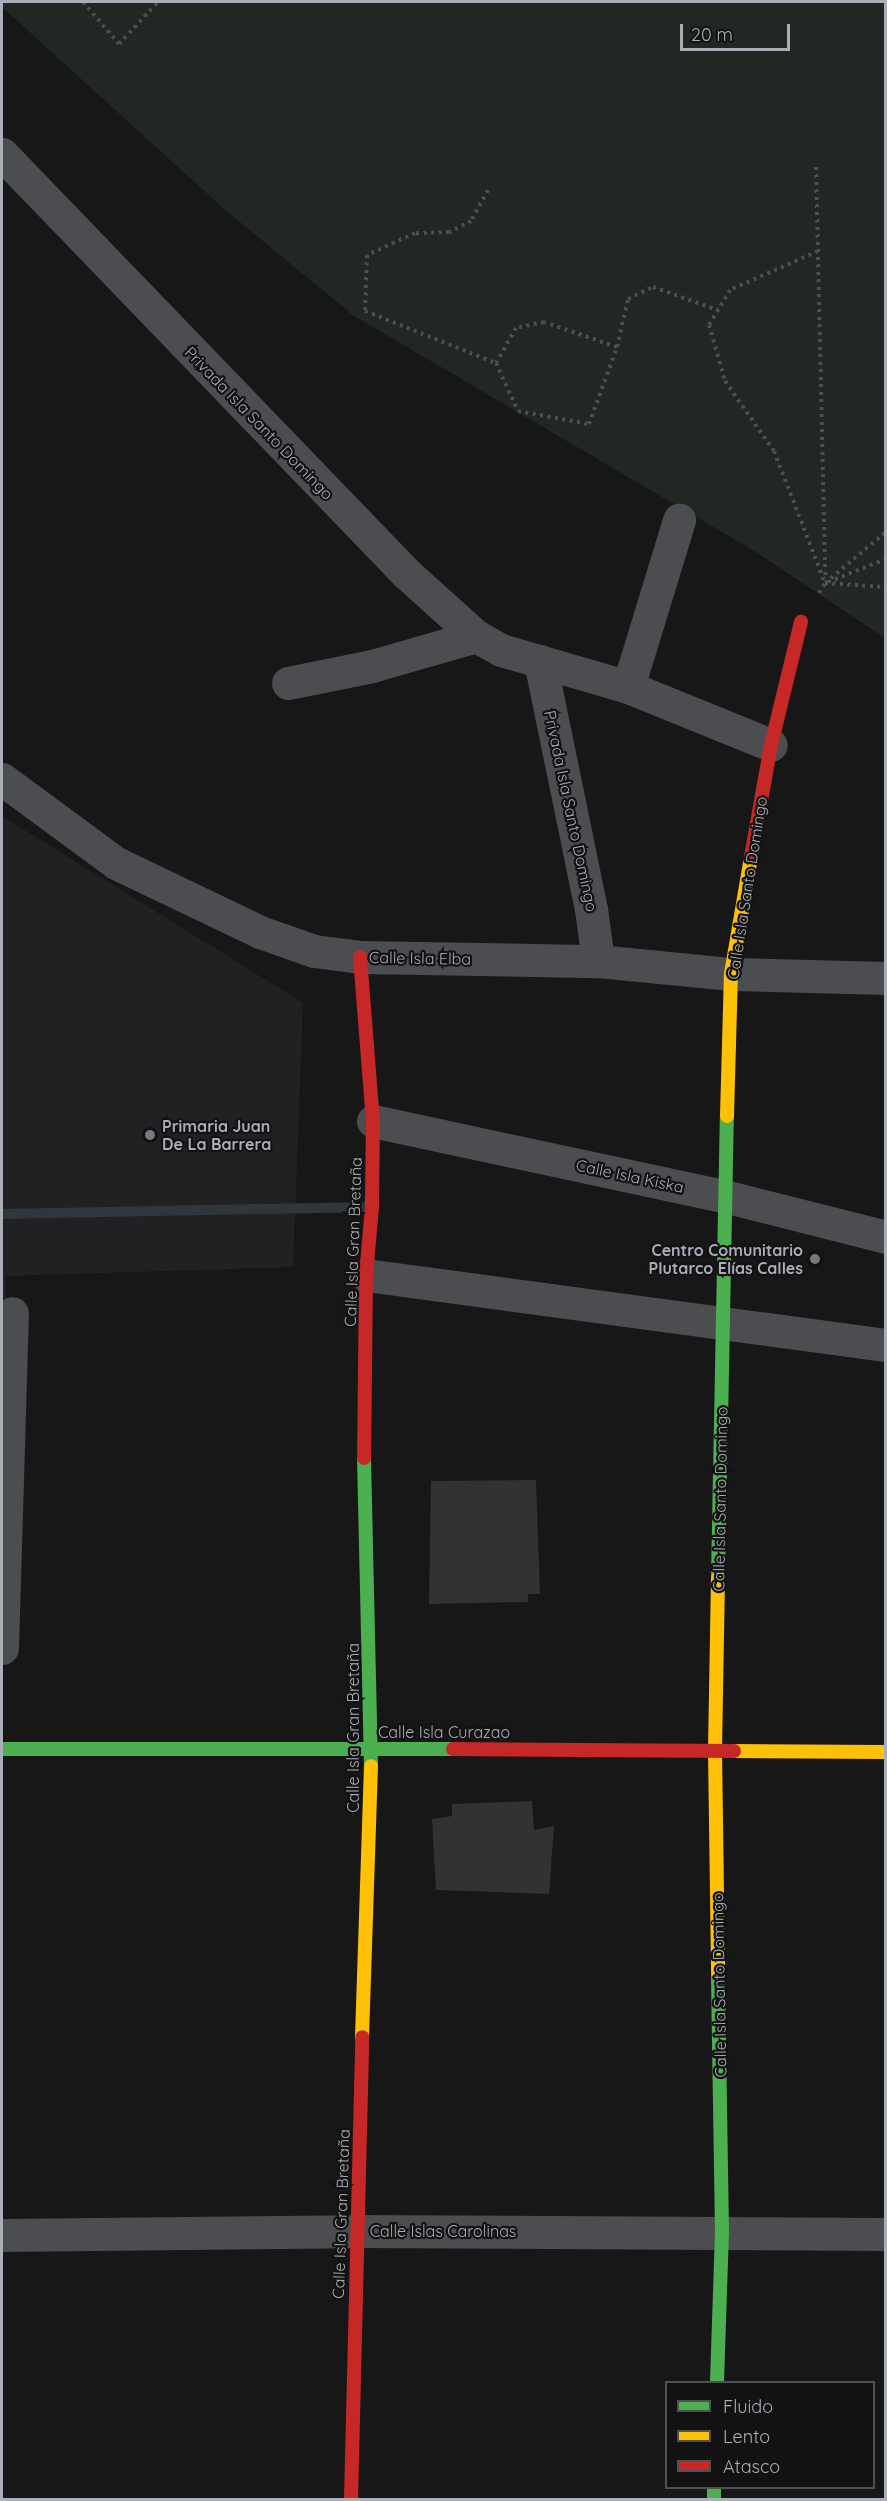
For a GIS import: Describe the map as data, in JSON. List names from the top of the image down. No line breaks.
{"streets":{"street":["Privada Isla Santo Domingo","Calle Isla Santo Domingo","Calle Isla Elba","Calle Isla Kiska","Calle Isla Gran Bretaña","Calle Isla Curazao","Calle Islas Carolinas"]},"crossings":[["Privada Isla Santo Domingo","Calle Isla Santo Domingo"],["Privada Isla Santo Domingo","Calle Isla Elba"],["Calle Isla Santo Domingo","Calle Isla Elba"],["Calle Isla Santo Domingo","Calle Isla Kiska"],["Calle Isla Santo Domingo","Calle Isla Curazao"],["Calle Isla Santo Domingo","Calle Islas Carolinas"],["Calle Isla Elba","Calle Isla Gran Bretaña"],["Calle Isla Kiska","Calle Isla Gran Bretaña"],["Calle Isla Gran Bretaña","Calle Isla Curazao"],["Calle Isla Gran Bretaña","Calle Islas Carolinas"]],"places":["Primaria Juan De La Barrera","Centro Comunitario Plutarco Elías Calles"],"legend":["Fluido","Lento","Atasco"],"scale_bar":"20 m"}
